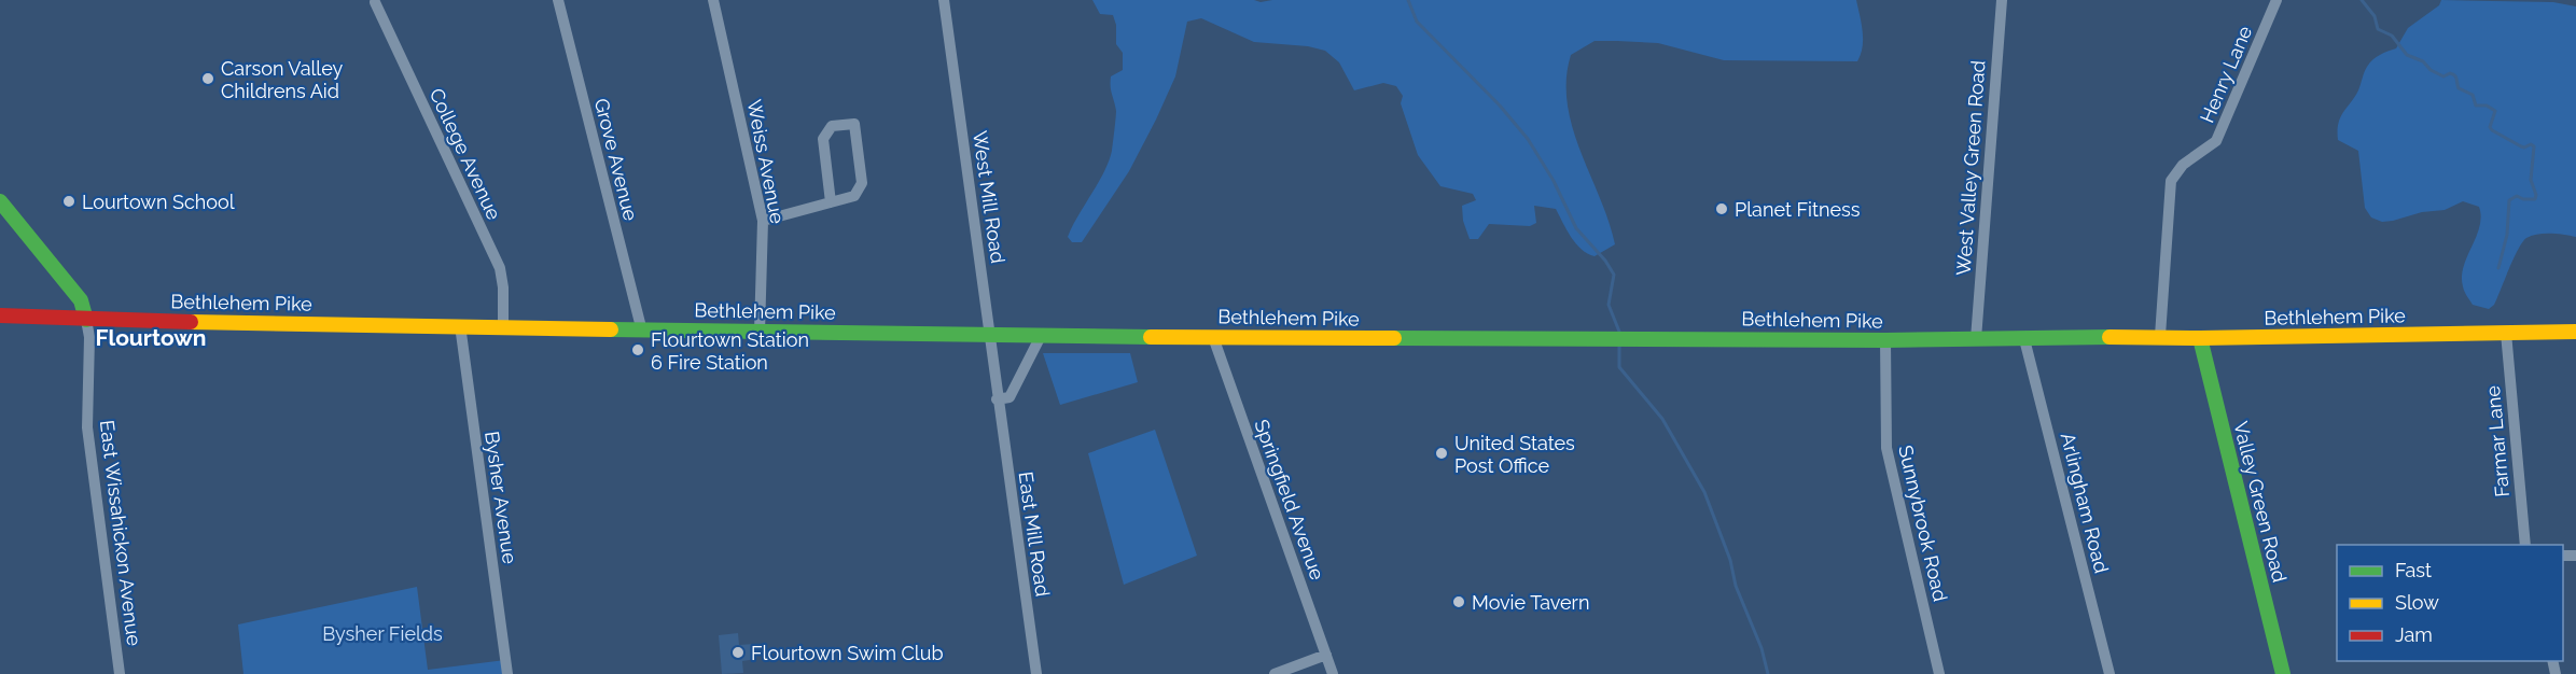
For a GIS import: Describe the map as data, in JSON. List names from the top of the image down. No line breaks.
{"streets":{"main road":["Bethlehem Pike","Valley Green Road"],"street":["Henry Lane","College Avenue","Grove Avenue","Weiss Avenue","West Valley Green Road","West Mill Road","Farmar Lane","Bysher Avenue","Springfield Avenue","Arlingham Road","Sunnybrook Road","East Wissahickon Avenue","East Mill Road"]},"crossings":[["Henry Lane","Bethlehem Pike"],["College Avenue","Bethlehem Pike"],["Grove Avenue","Bethlehem Pike"],["Weiss Avenue","Bethlehem Pike"],["West Valley Green Road","Bethlehem Pike"],["West Mill Road","Bethlehem Pike"],["West Mill Road","East Mill Road"],["Bethlehem Pike","Farmar Lane"],["Bethlehem Pike","Bysher Avenue"],["Bethlehem Pike","Springfield Avenue"],["Bethlehem Pike","Valley Green Road"],["Bethlehem Pike","Arlingham Road"],["Bethlehem Pike","Sunnybrook Road"],["Bethlehem Pike","East Wissahickon Avenue"]],"districts":["Flourtown"],"parks":["Bysher Fields"],"places":["Carson Valley Childrens Aid","Lourtown School","Planet Fitness","Flourtown Station 6 Fire Station","United States Post Office","Movie Tavern","Flourtown Swim Club"],"legend":["Fast","Slow","Jam"]}
